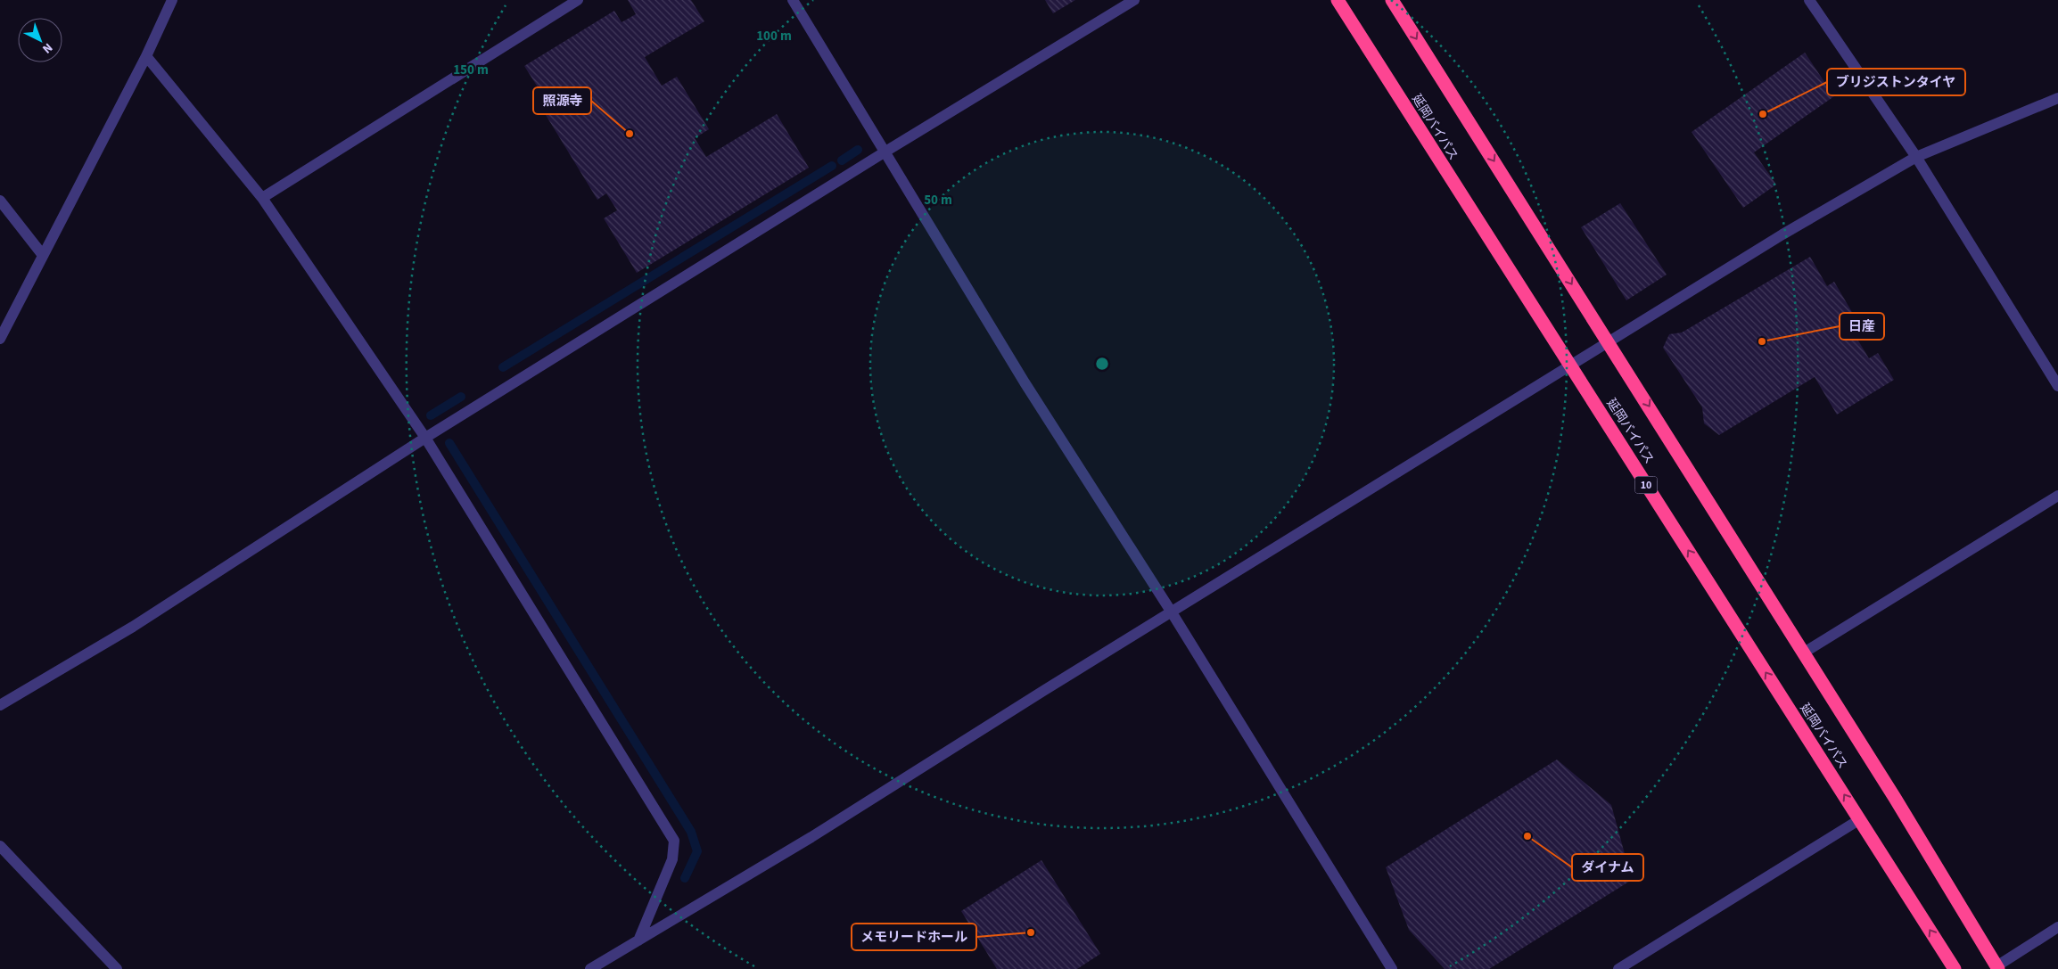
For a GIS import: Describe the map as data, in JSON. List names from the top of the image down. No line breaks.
{"streets":{"highway":["延岡バイパス","10"]},"places":["ブリジストンタイヤ","照源寺","日産","ダイナム","メモリードホール"],"north":"bottom right","rings":["100 m","150 m","50 m"]}
